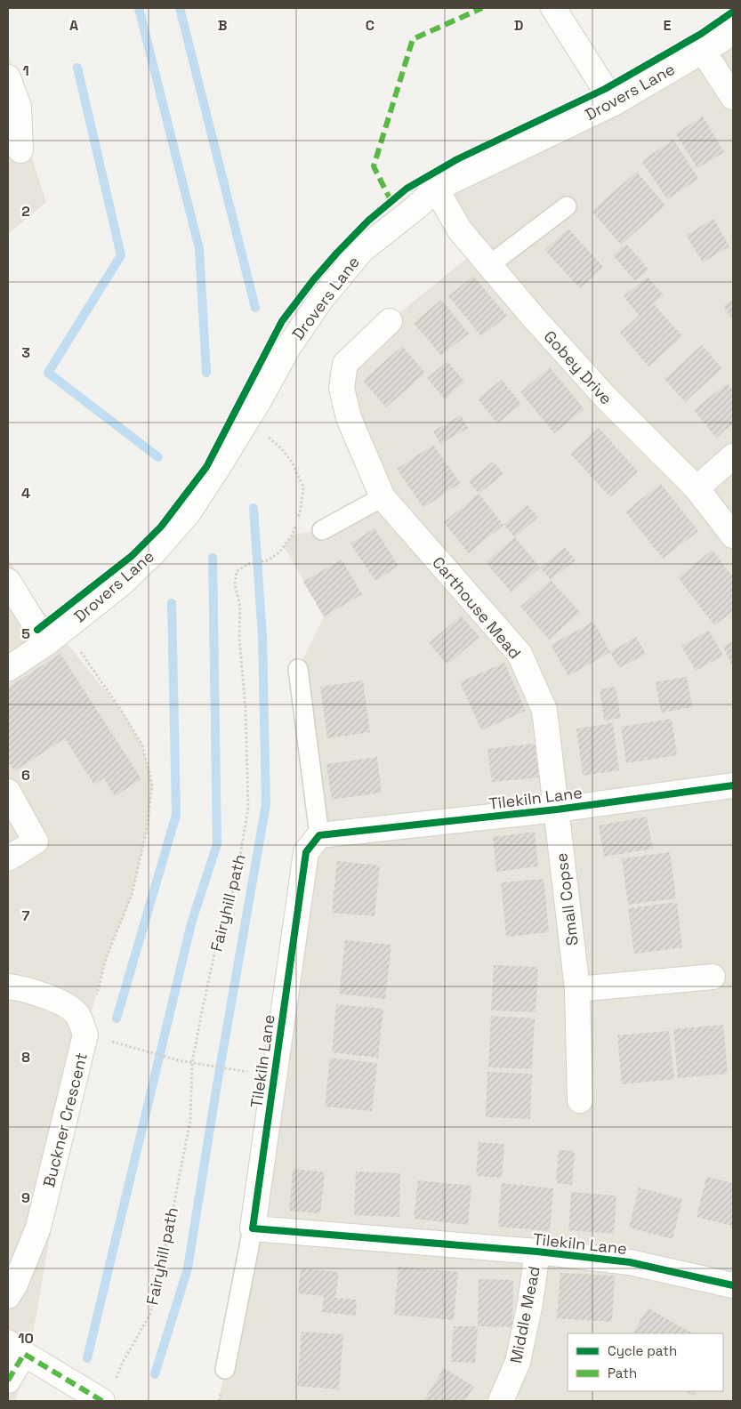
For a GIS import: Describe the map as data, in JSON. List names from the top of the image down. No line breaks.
{"streets":{"street":["Drovers Lane","Gobey Drive","Carthouse Mead","Tilekiln Lane","Small Copse","Buckner Crescent","Middle Mead"],"path":["Fairyhill path"]},"crossings":[["Drovers Lane","Gobey Drive"],["Drovers Lane","Fairyhill path"],["Carthouse Mead","Tilekiln Lane"],["Carthouse Mead","Small Copse"],["Tilekiln Lane","Small Copse"],["Tilekiln Lane","Middle Mead"]],"legend":["Cycle path","Path"],"grid":{"columns":["A","B","C","D","E"],"rows":["1","2","3","4","5","6","7","8","9","10"]}}
